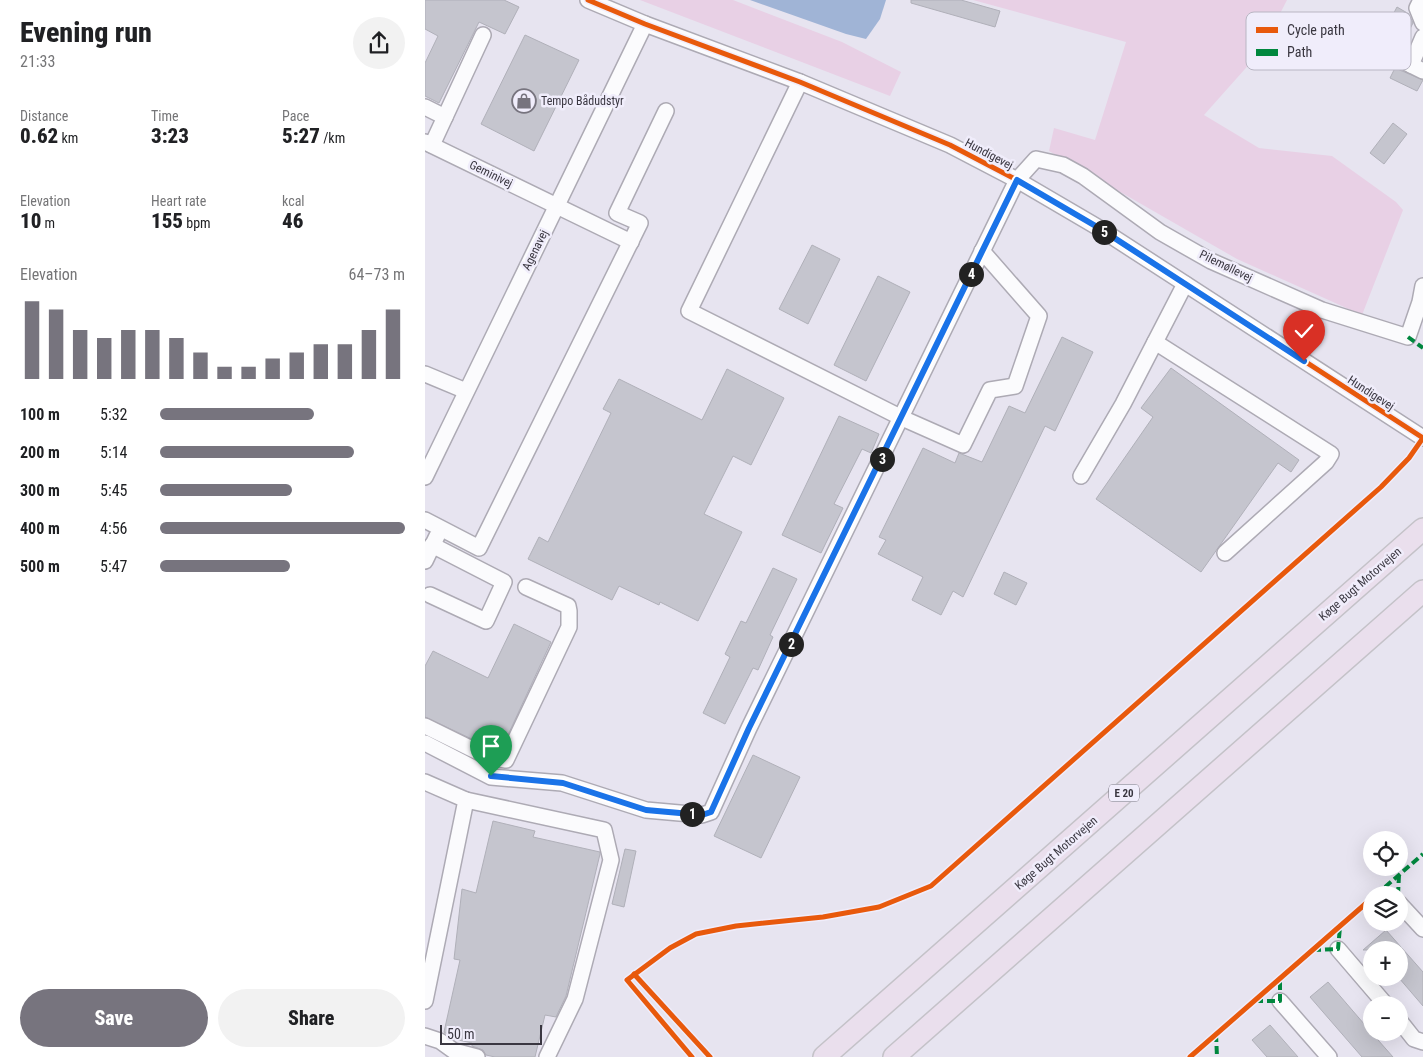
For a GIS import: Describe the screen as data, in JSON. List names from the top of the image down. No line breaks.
{"streets":{"highway":["Køge Bugt Motorvejen","E 20"],"street":["Hundigevej","Geminivej","Agenavej","Pilemøllevej"]},"crossings":[["Hundigevej","Agenavej"],["Hundigevej","Pilemøllevej"],["Geminivej","Agenavej"]],"places":{"shop":["Tempo Bådudstyr"]},"legend":["Cycle path","Path"],"scale_bar":"50 m","page":{"heading":["Evening run","21:33"],"stats":[["Distance","0.62 km"],["Time","3:23"],["Pace","5:27 /km"],["Elevation","10 m"],["Heart rate","155 bpm"],["kcal","46"]],"pins":["5","4","3","2","1"],"chart":["Elevation","64–73 m"],"list":[{"name":"100 m","note":"5:32"},{"name":"200 m","note":"5:14"},{"name":"300 m","note":"5:45"},{"name":"400 m","note":"4:56"},{"name":"500 m","note":"5:47"}],"map_buttons":["+","−"],"buttons":["Save","Share"],"scale":"50 m"}}
